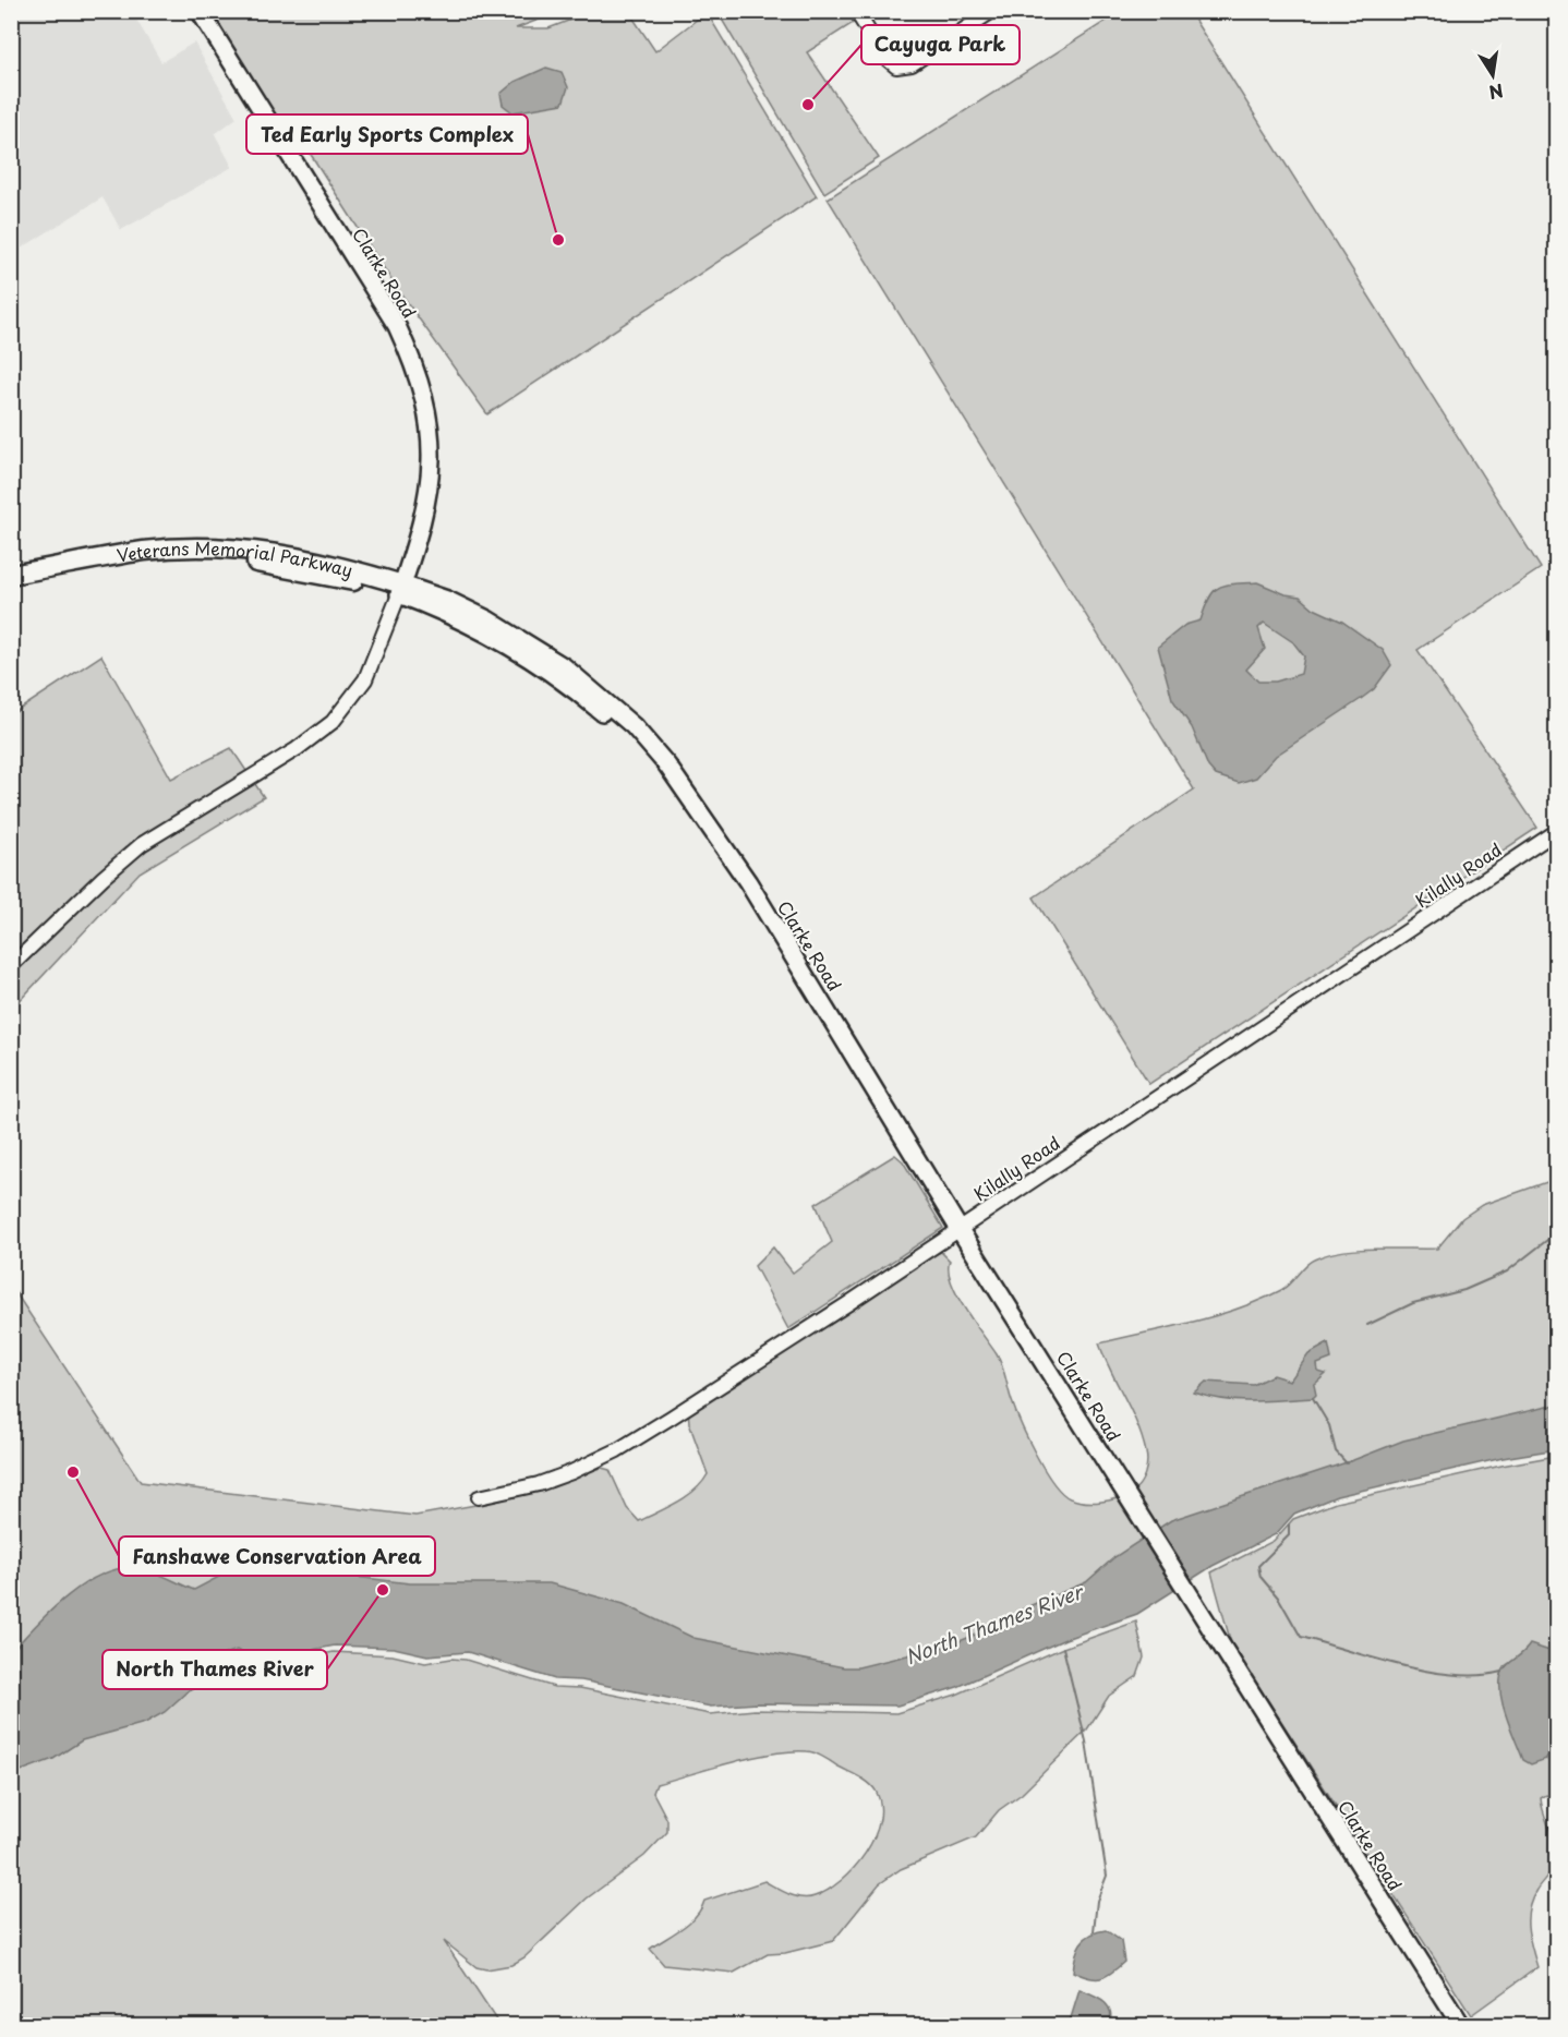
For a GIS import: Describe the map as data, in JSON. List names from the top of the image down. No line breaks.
{"streets":{"highway":["Veterans Memorial Parkway"],"main road":["Clarke Road"],"street":["Kilally Road"]},"crossings":[["Clarke Road","Veterans Memorial Parkway"],["Clarke Road","Kilally Road"]],"water":["North Thames River"],"places":["Cayuga Park","Ted Early Sports Complex","Fanshawe Conservation Area","North Thames River"],"north":"bottom"}
